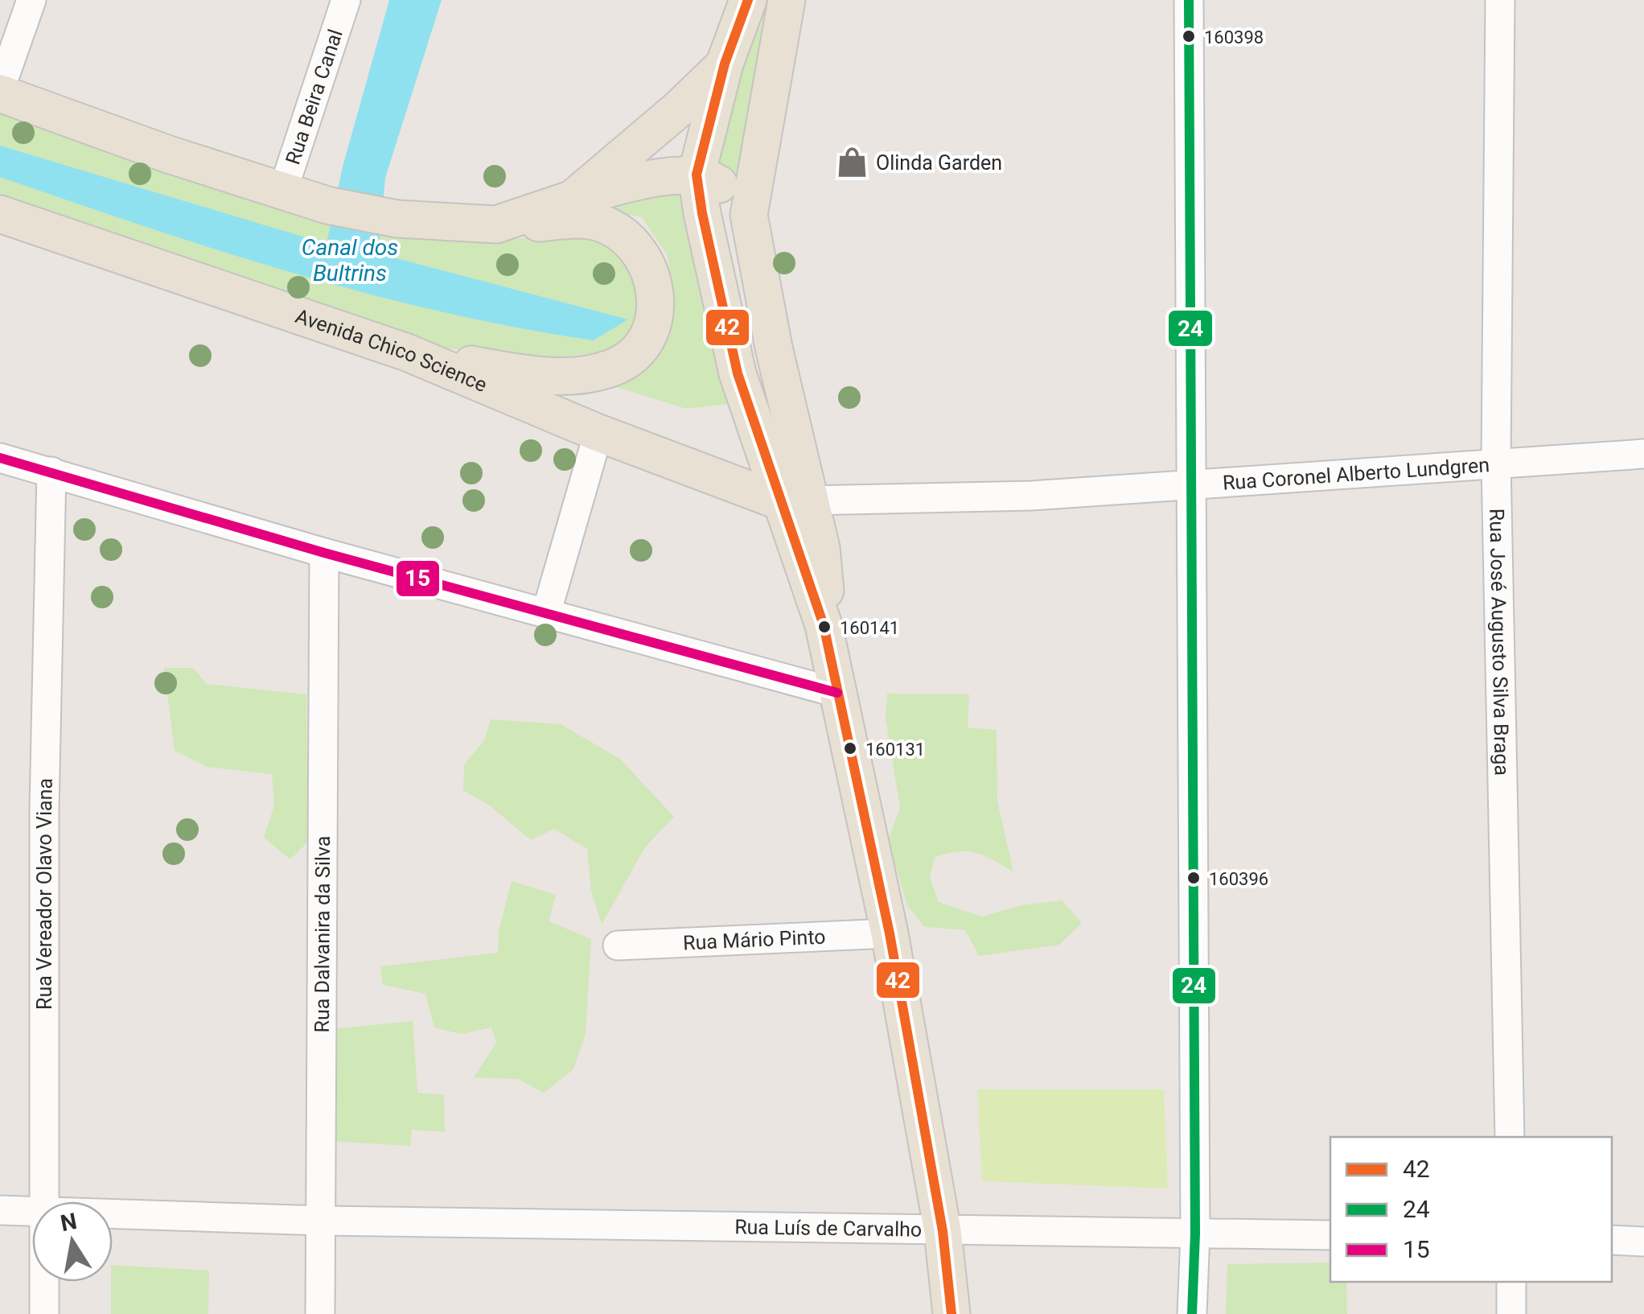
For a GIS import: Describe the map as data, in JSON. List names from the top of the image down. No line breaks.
{"streets":{"main road":["Avenida Chico Science"],"street":["Rua Beira Canal","Rua Coronel Alberto Lundgren","Rua José Augusto Silva Braga","Rua Vereador Olavo Viana","Rua Dalvanira da Silva","Rua Mário Pinto","Rua Luís de Carvalho"]},"crossings":[["Avenida Chico Science","Rua Coronel Alberto Lundgren"],["Rua Coronel Alberto Lundgren","Rua José Augusto Silva Braga"],["Rua Dalvanira da Silva","Rua Luís de Carvalho"]],"water":["Canal dos Bultrins"],"places":{"other":["160398","160141","160131","160396"],"shop":["Olinda Garden"]},"lines":["transit line 42","transit line 24","transit line 15"],"legend":["42","24","15"],"north":"top"}
